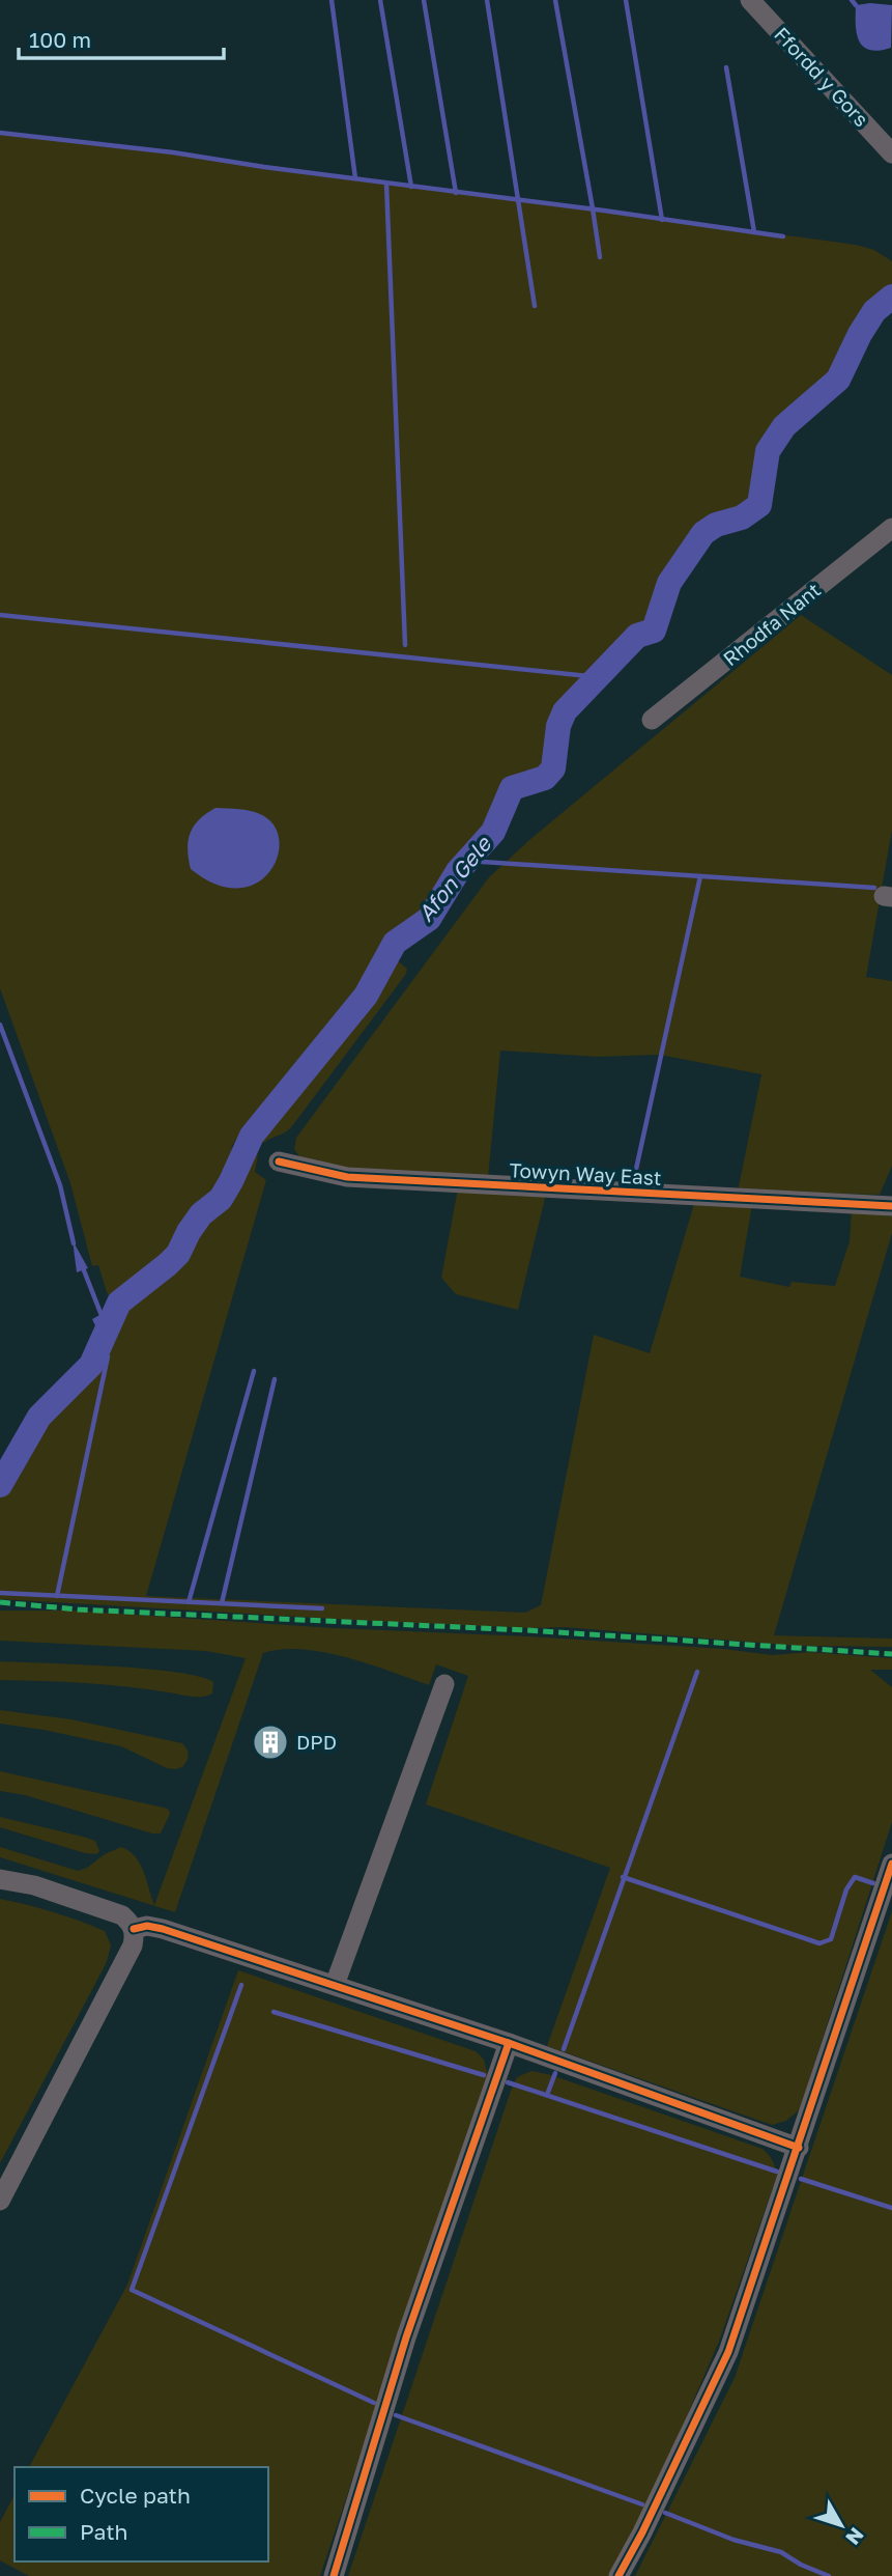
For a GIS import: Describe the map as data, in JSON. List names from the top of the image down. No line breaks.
{"streets":{"street":["Ffordd y Gors","Rhodfa Nant","Towyn Way East"]},"water":["Afon Gele"],"places":{"building":["DPD"]},"legend":["Cycle path","Path"],"scale_bar":"100 m","north":"bottom right"}
